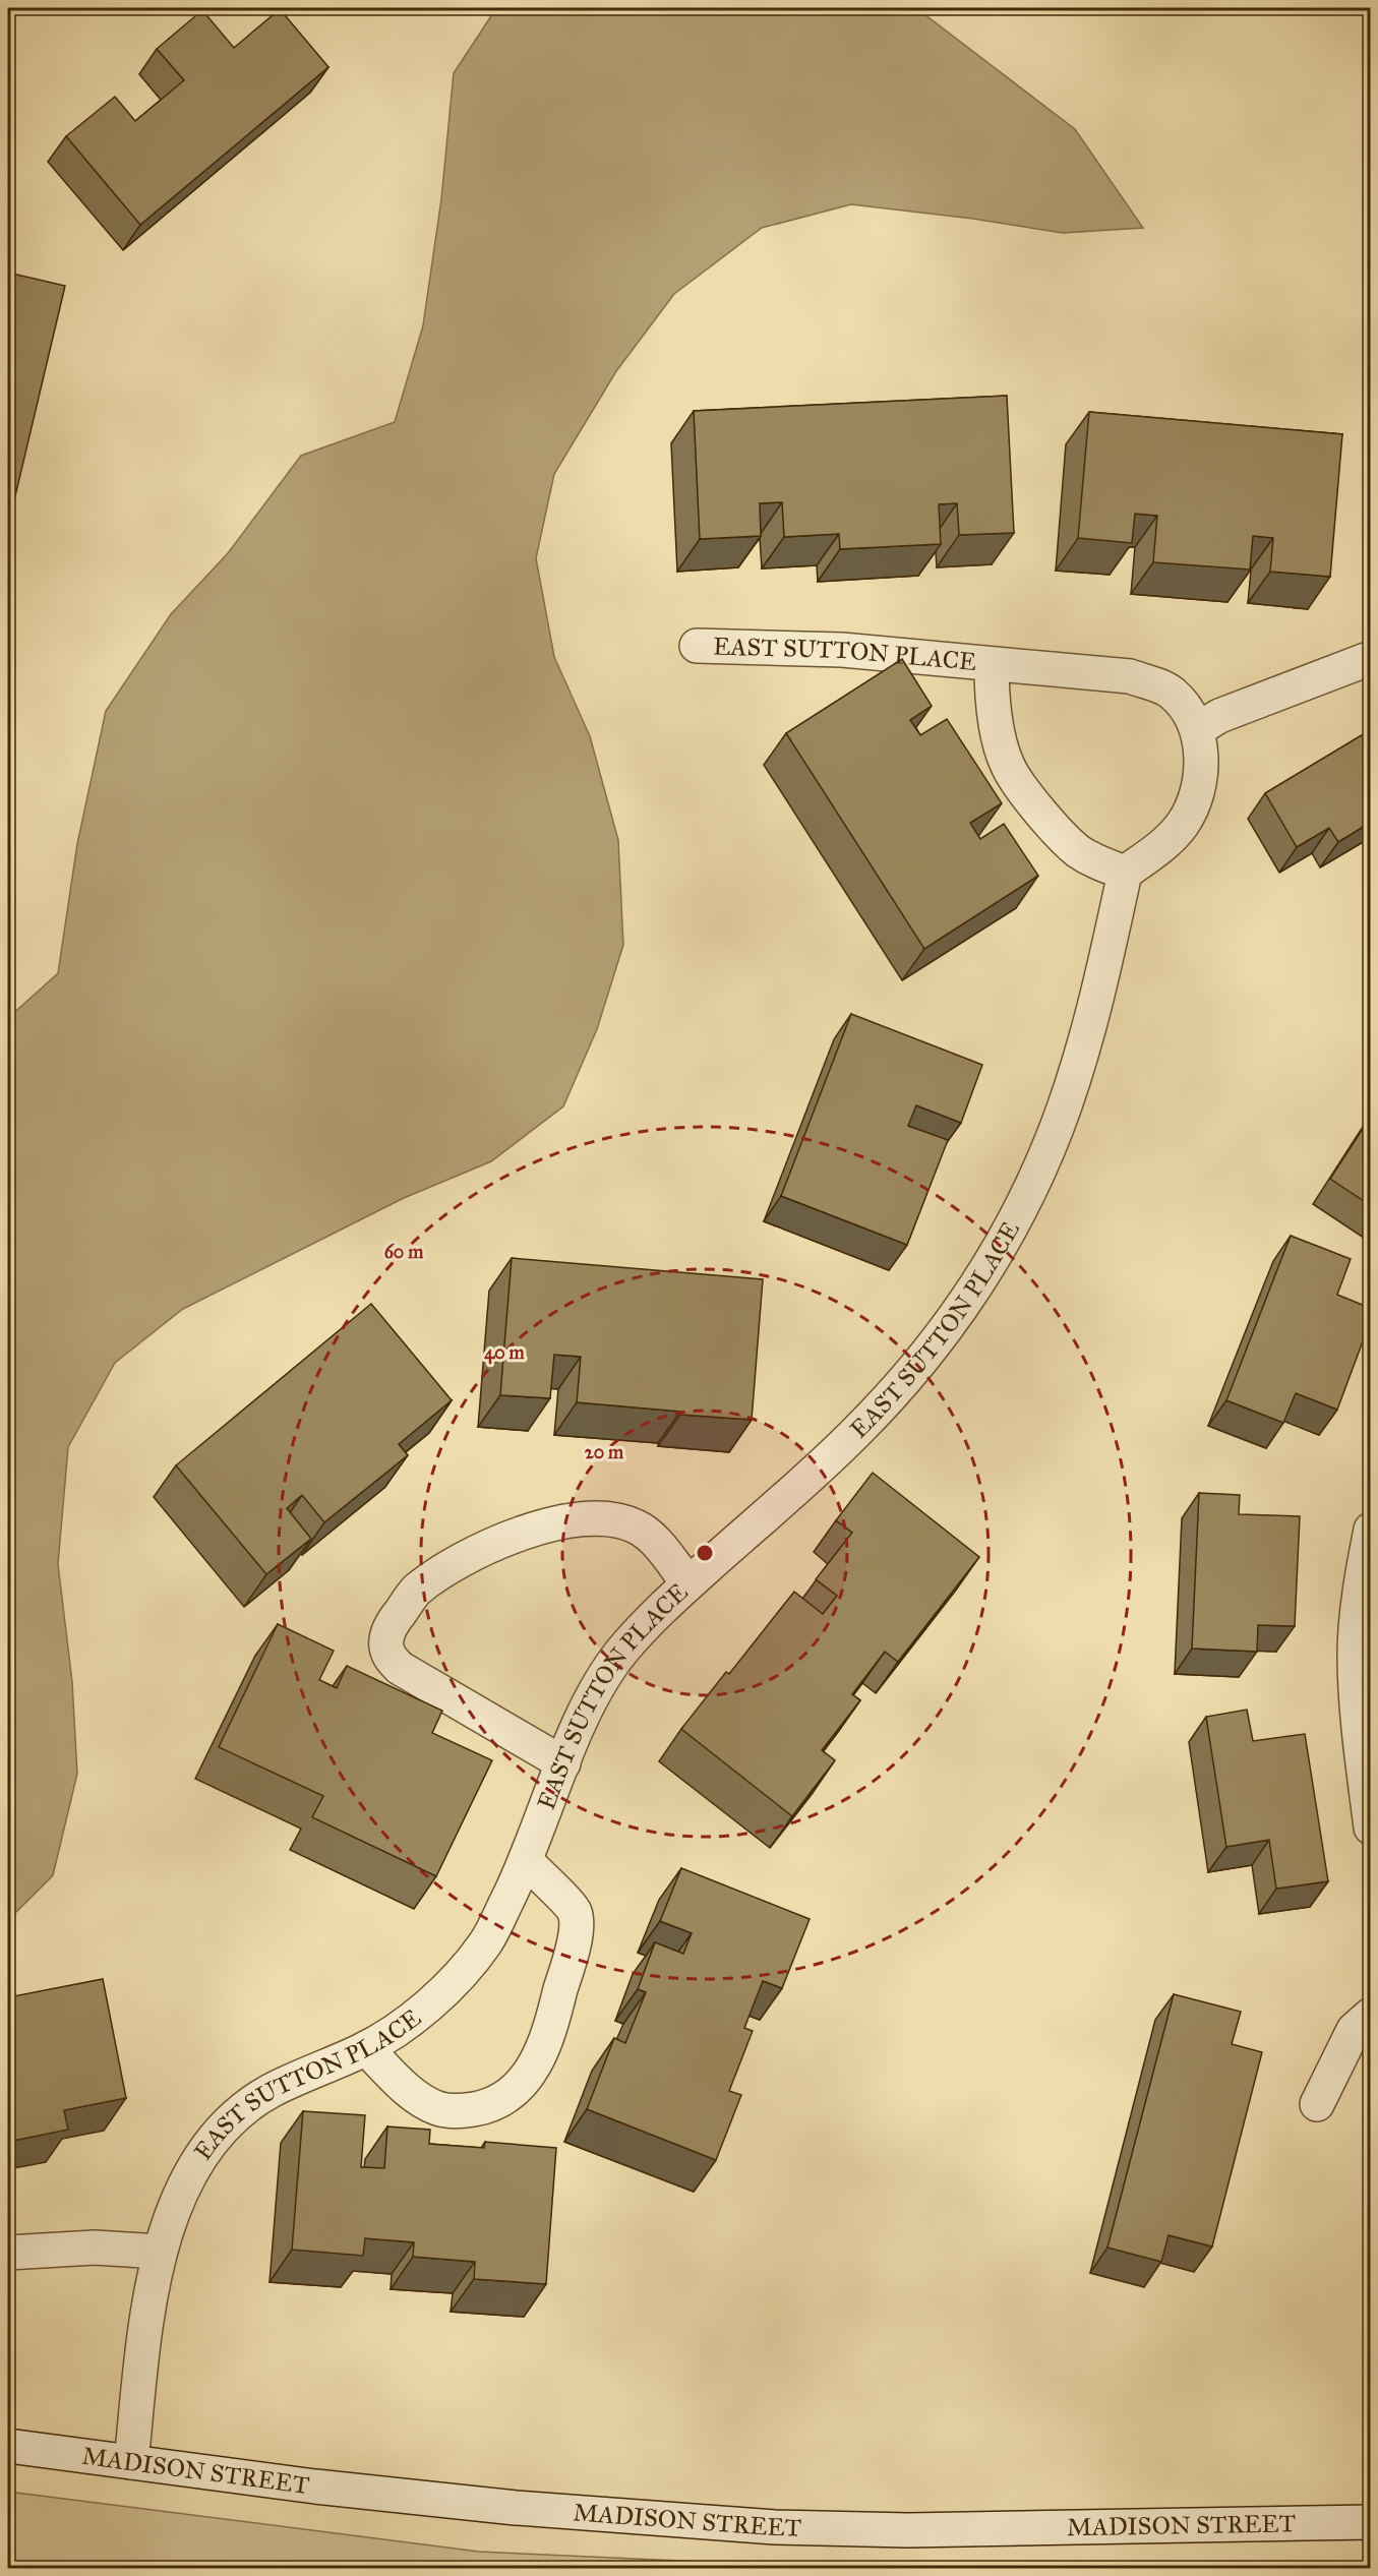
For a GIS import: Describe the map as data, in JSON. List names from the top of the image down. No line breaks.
{"streets":{"street":["EAST SUTTON PLACE","MADISON STREET"]},"crossings":[["EAST SUTTON PLACE","MADISON STREET"]],"rings":["60 m","40 m","20 m"]}
